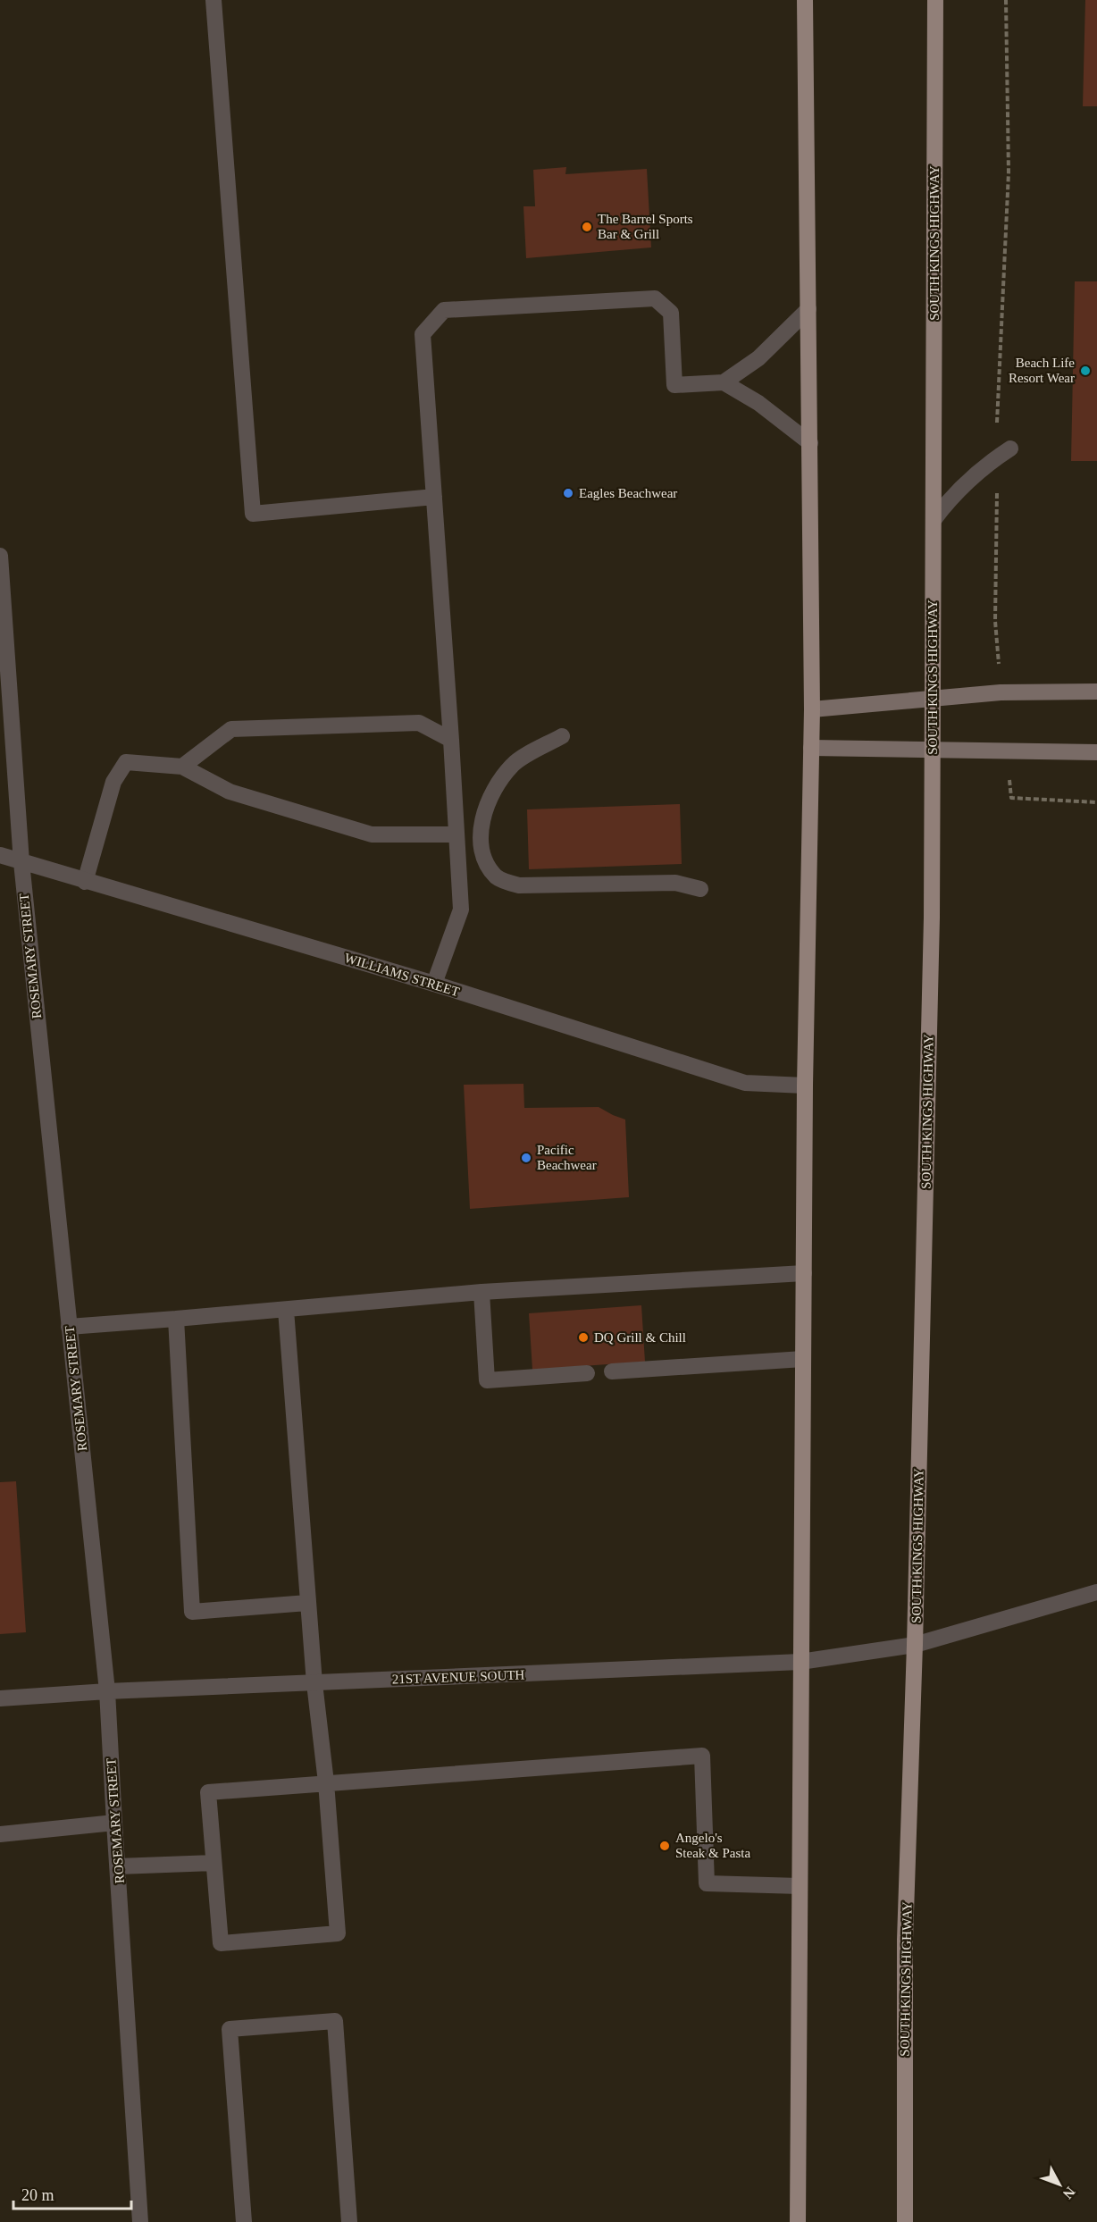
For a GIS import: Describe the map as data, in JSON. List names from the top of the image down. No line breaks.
{"streets":{"main road":["SOUTH KINGS HIGHWAY"],"street":["ROSEMARY STREET","WILLIAMS STREET","21ST AVENUE SOUTH"]},"crossings":[["SOUTH KINGS HIGHWAY","21ST AVENUE SOUTH"],["ROSEMARY STREET","WILLIAMS STREET"],["ROSEMARY STREET","21ST AVENUE SOUTH"]],"places":["The Barrel Sports Bar & Grill","Beach Life Resort Wear","Eagles Beachwear","Pacific Beachwear","DQ Grill & Chill","Angelo's Steak & Pasta"],"scale_bar":"20 m","north":"bottom right"}
